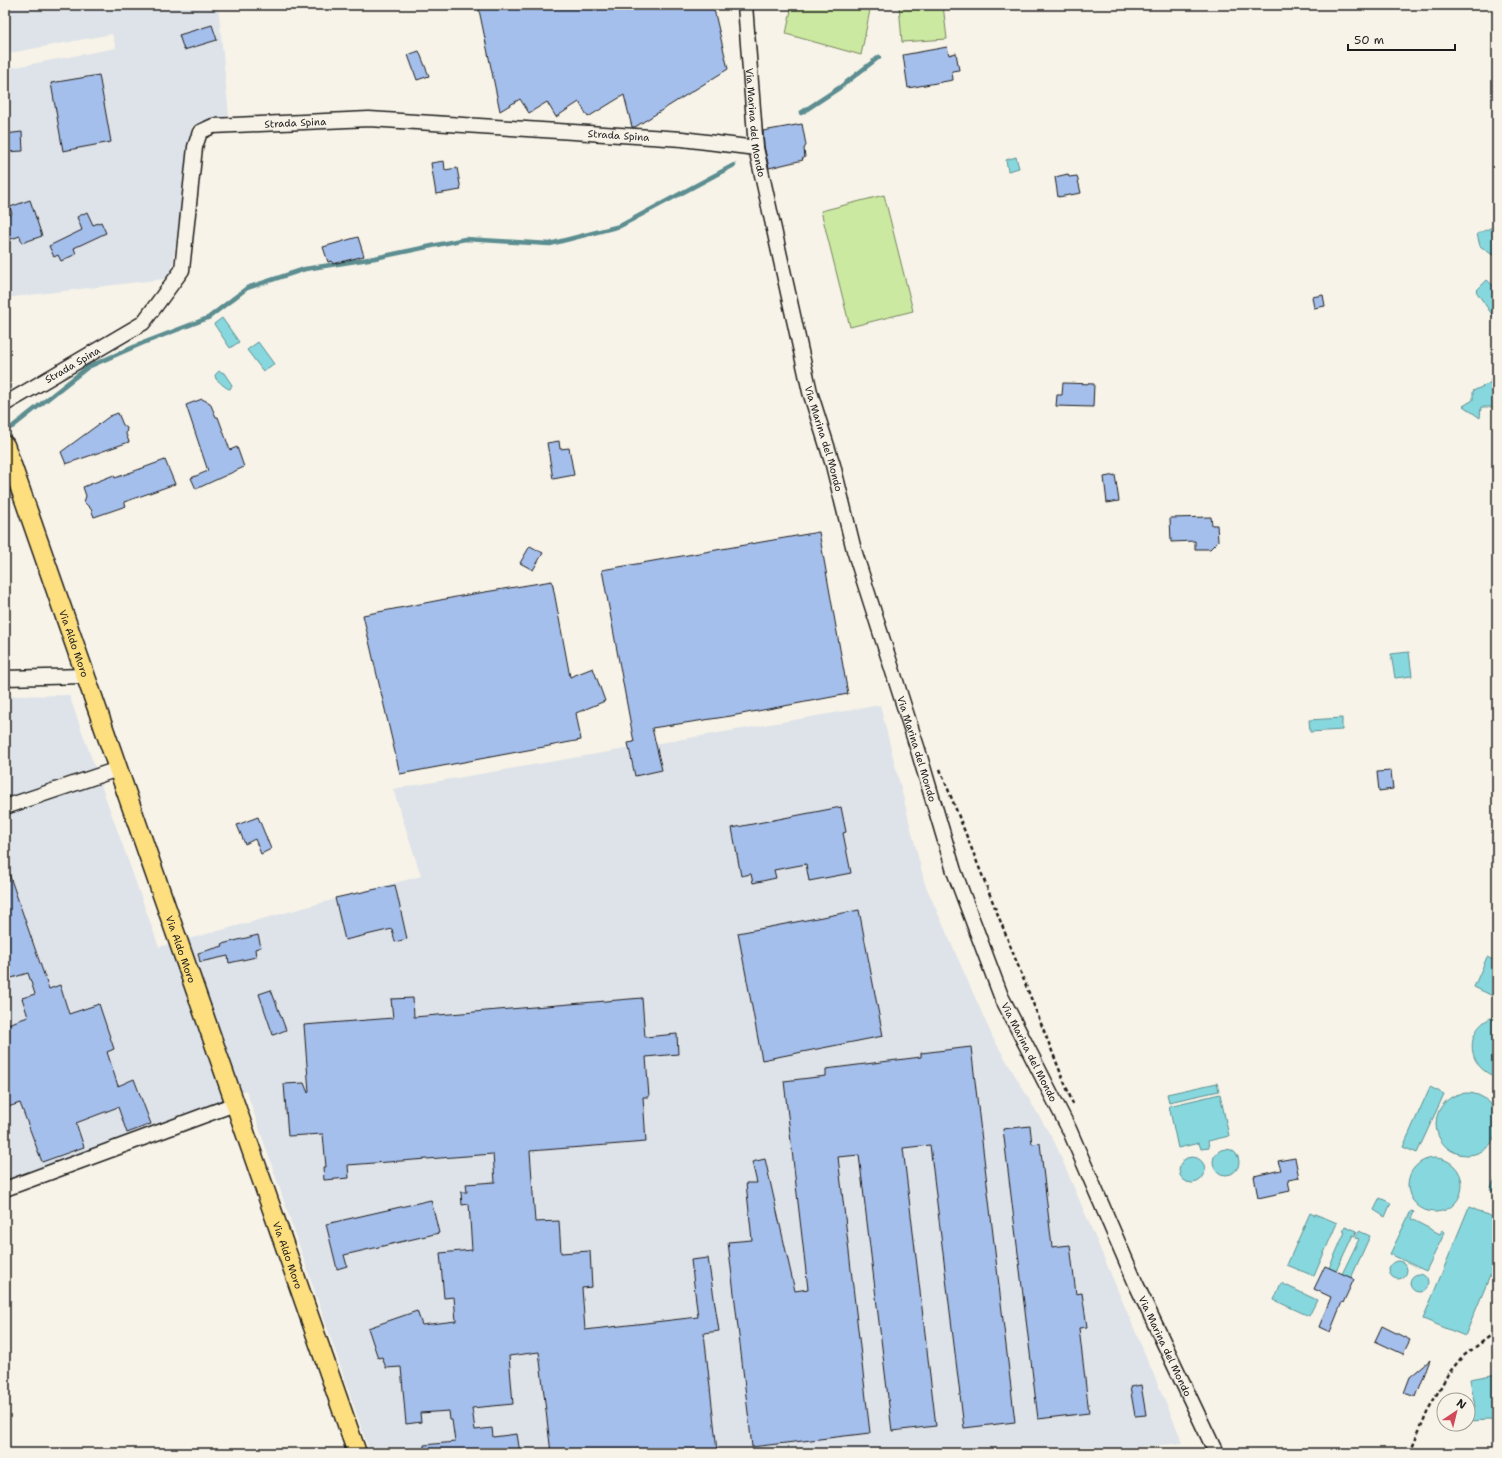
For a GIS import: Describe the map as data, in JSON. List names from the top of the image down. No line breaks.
{"streets":{"main road":["Via Aldo Moro"],"street":["Strada Spina","Via Marina del Mondo"]},"crossings":[["Strada Spina","Via Marina del Mondo"]],"scale_bar":"50 m","north":"top right"}
